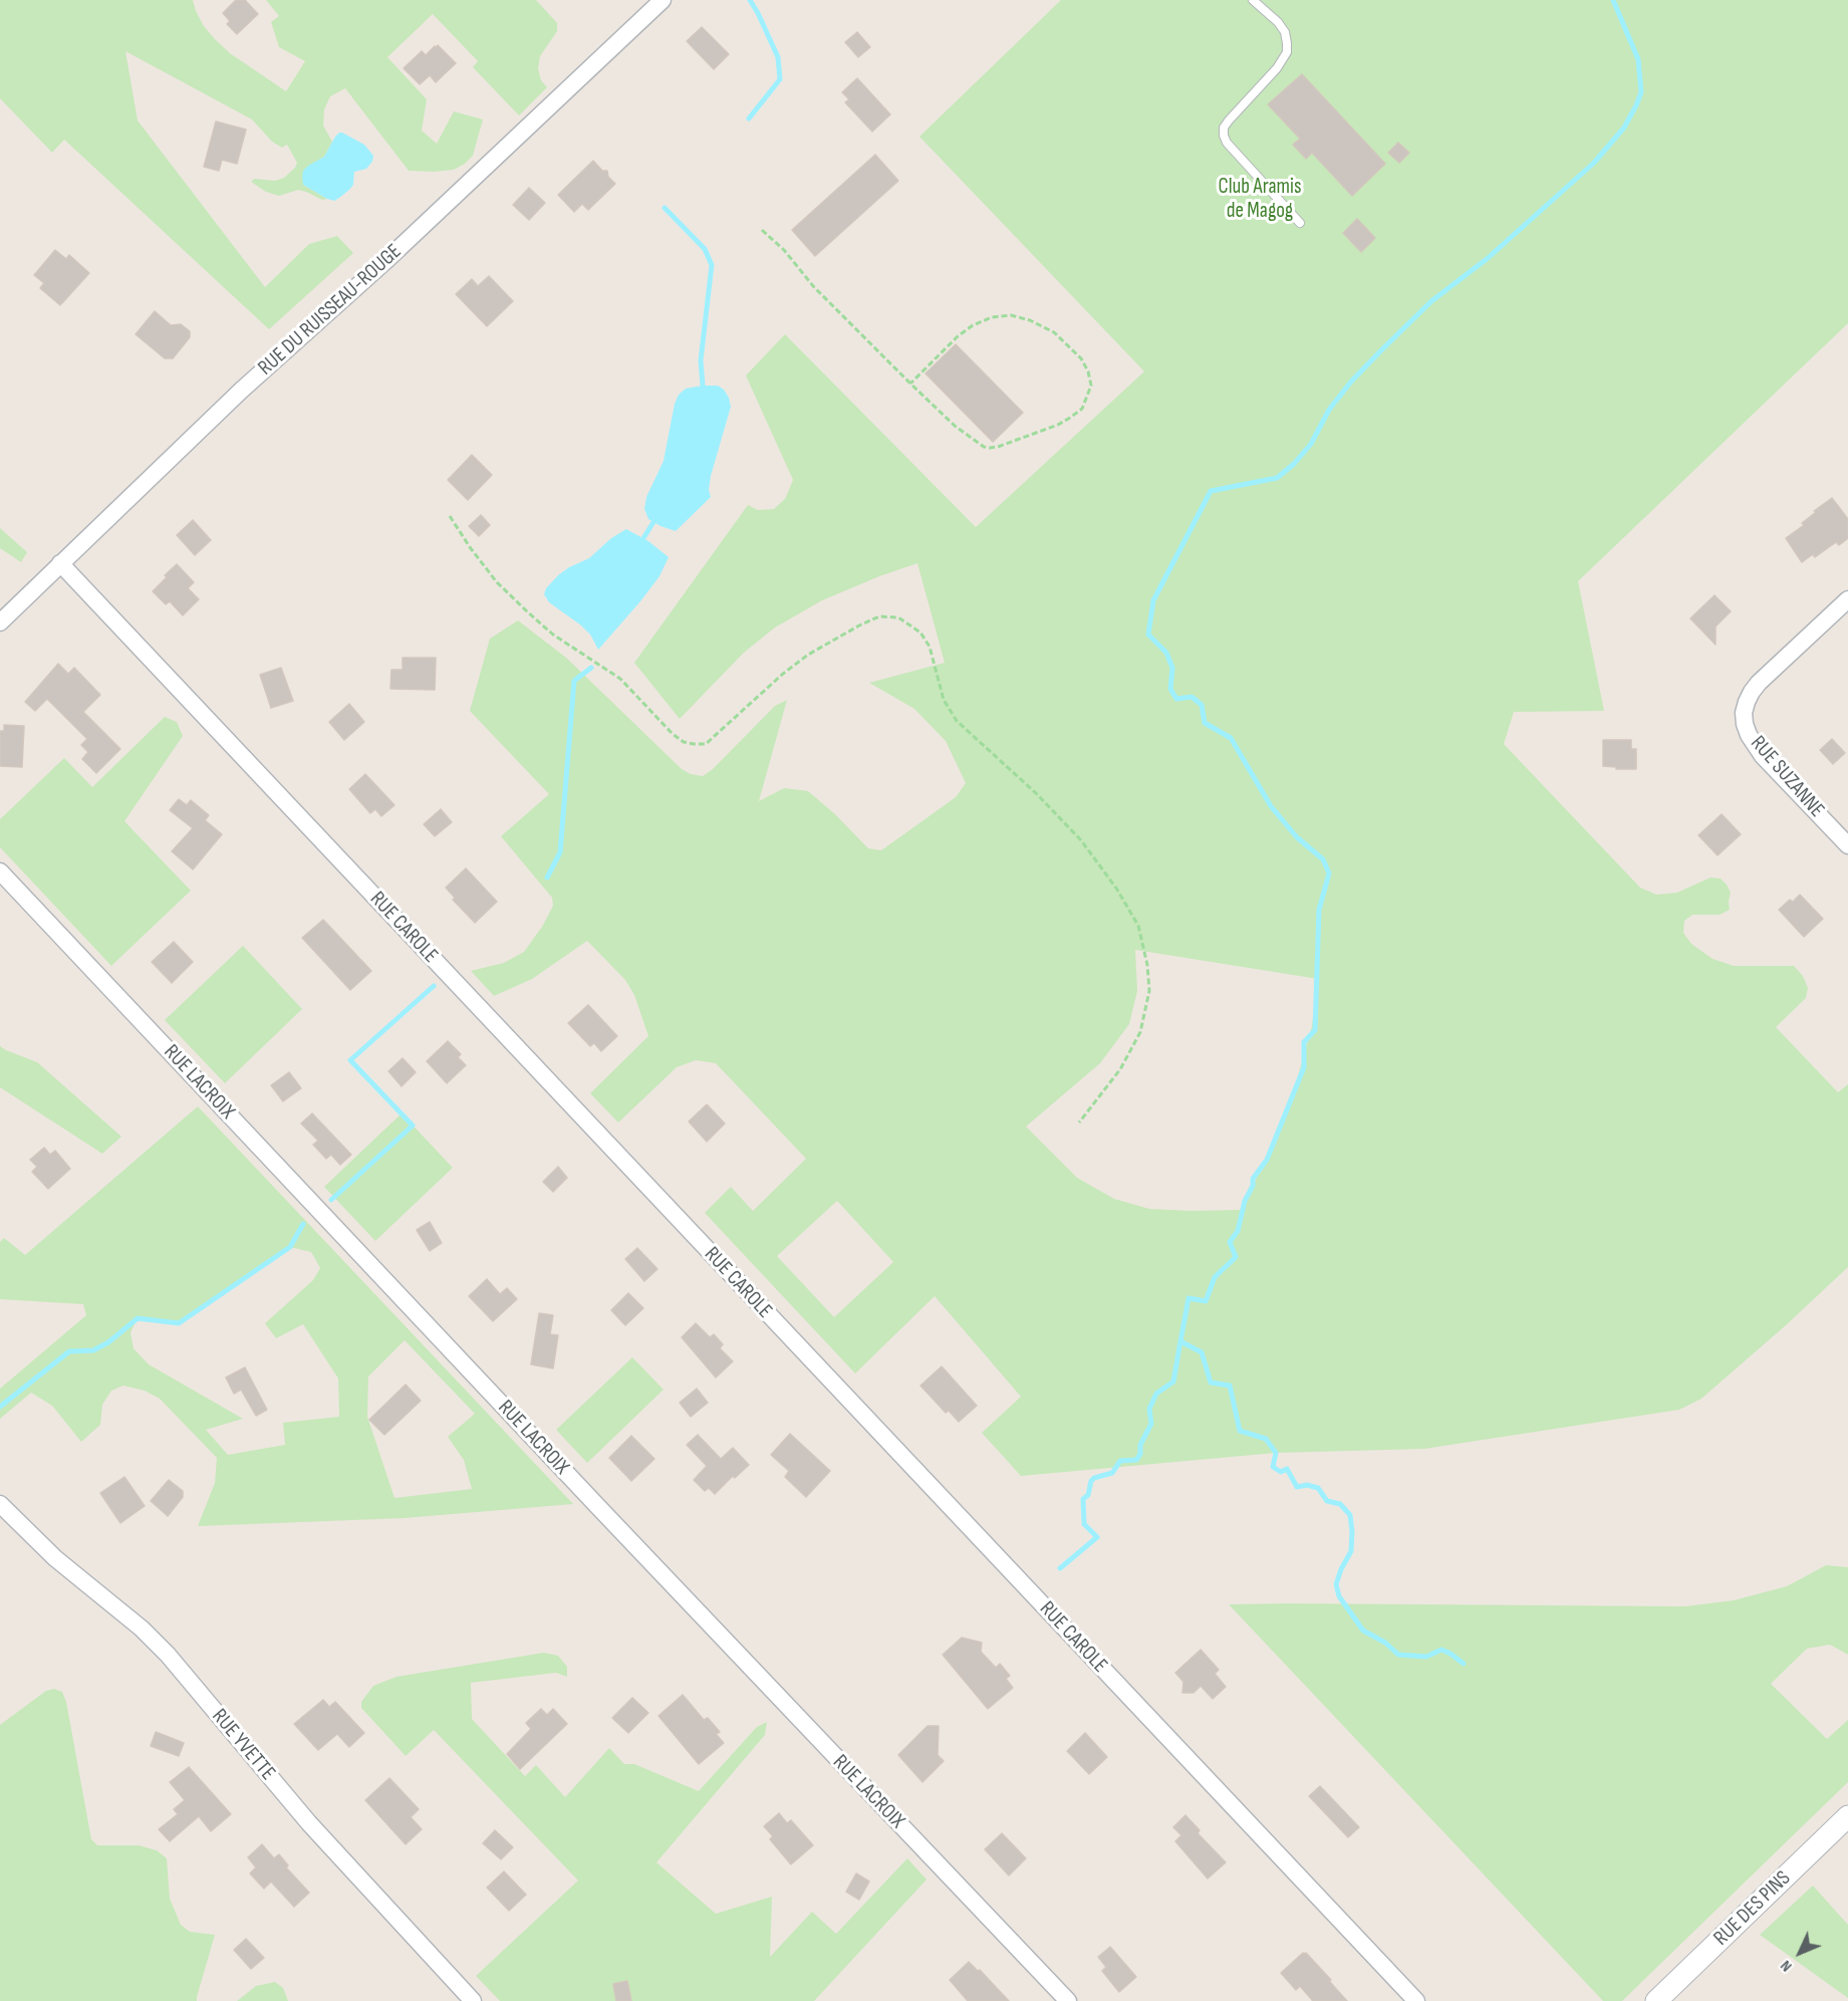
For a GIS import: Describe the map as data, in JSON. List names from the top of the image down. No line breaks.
{"streets":{"street":["RUE DU RUISSEAU-ROUGE","RUE SUZANNE","RUE CAROLE","RUE LACROIX","RUE YVETTE","RUE DES PINS"]},"crossings":[["RUE DU RUISSEAU-ROUGE","RUE CAROLE"]],"parks":["Club Aramis de Magog"],"north":"bottom left"}
